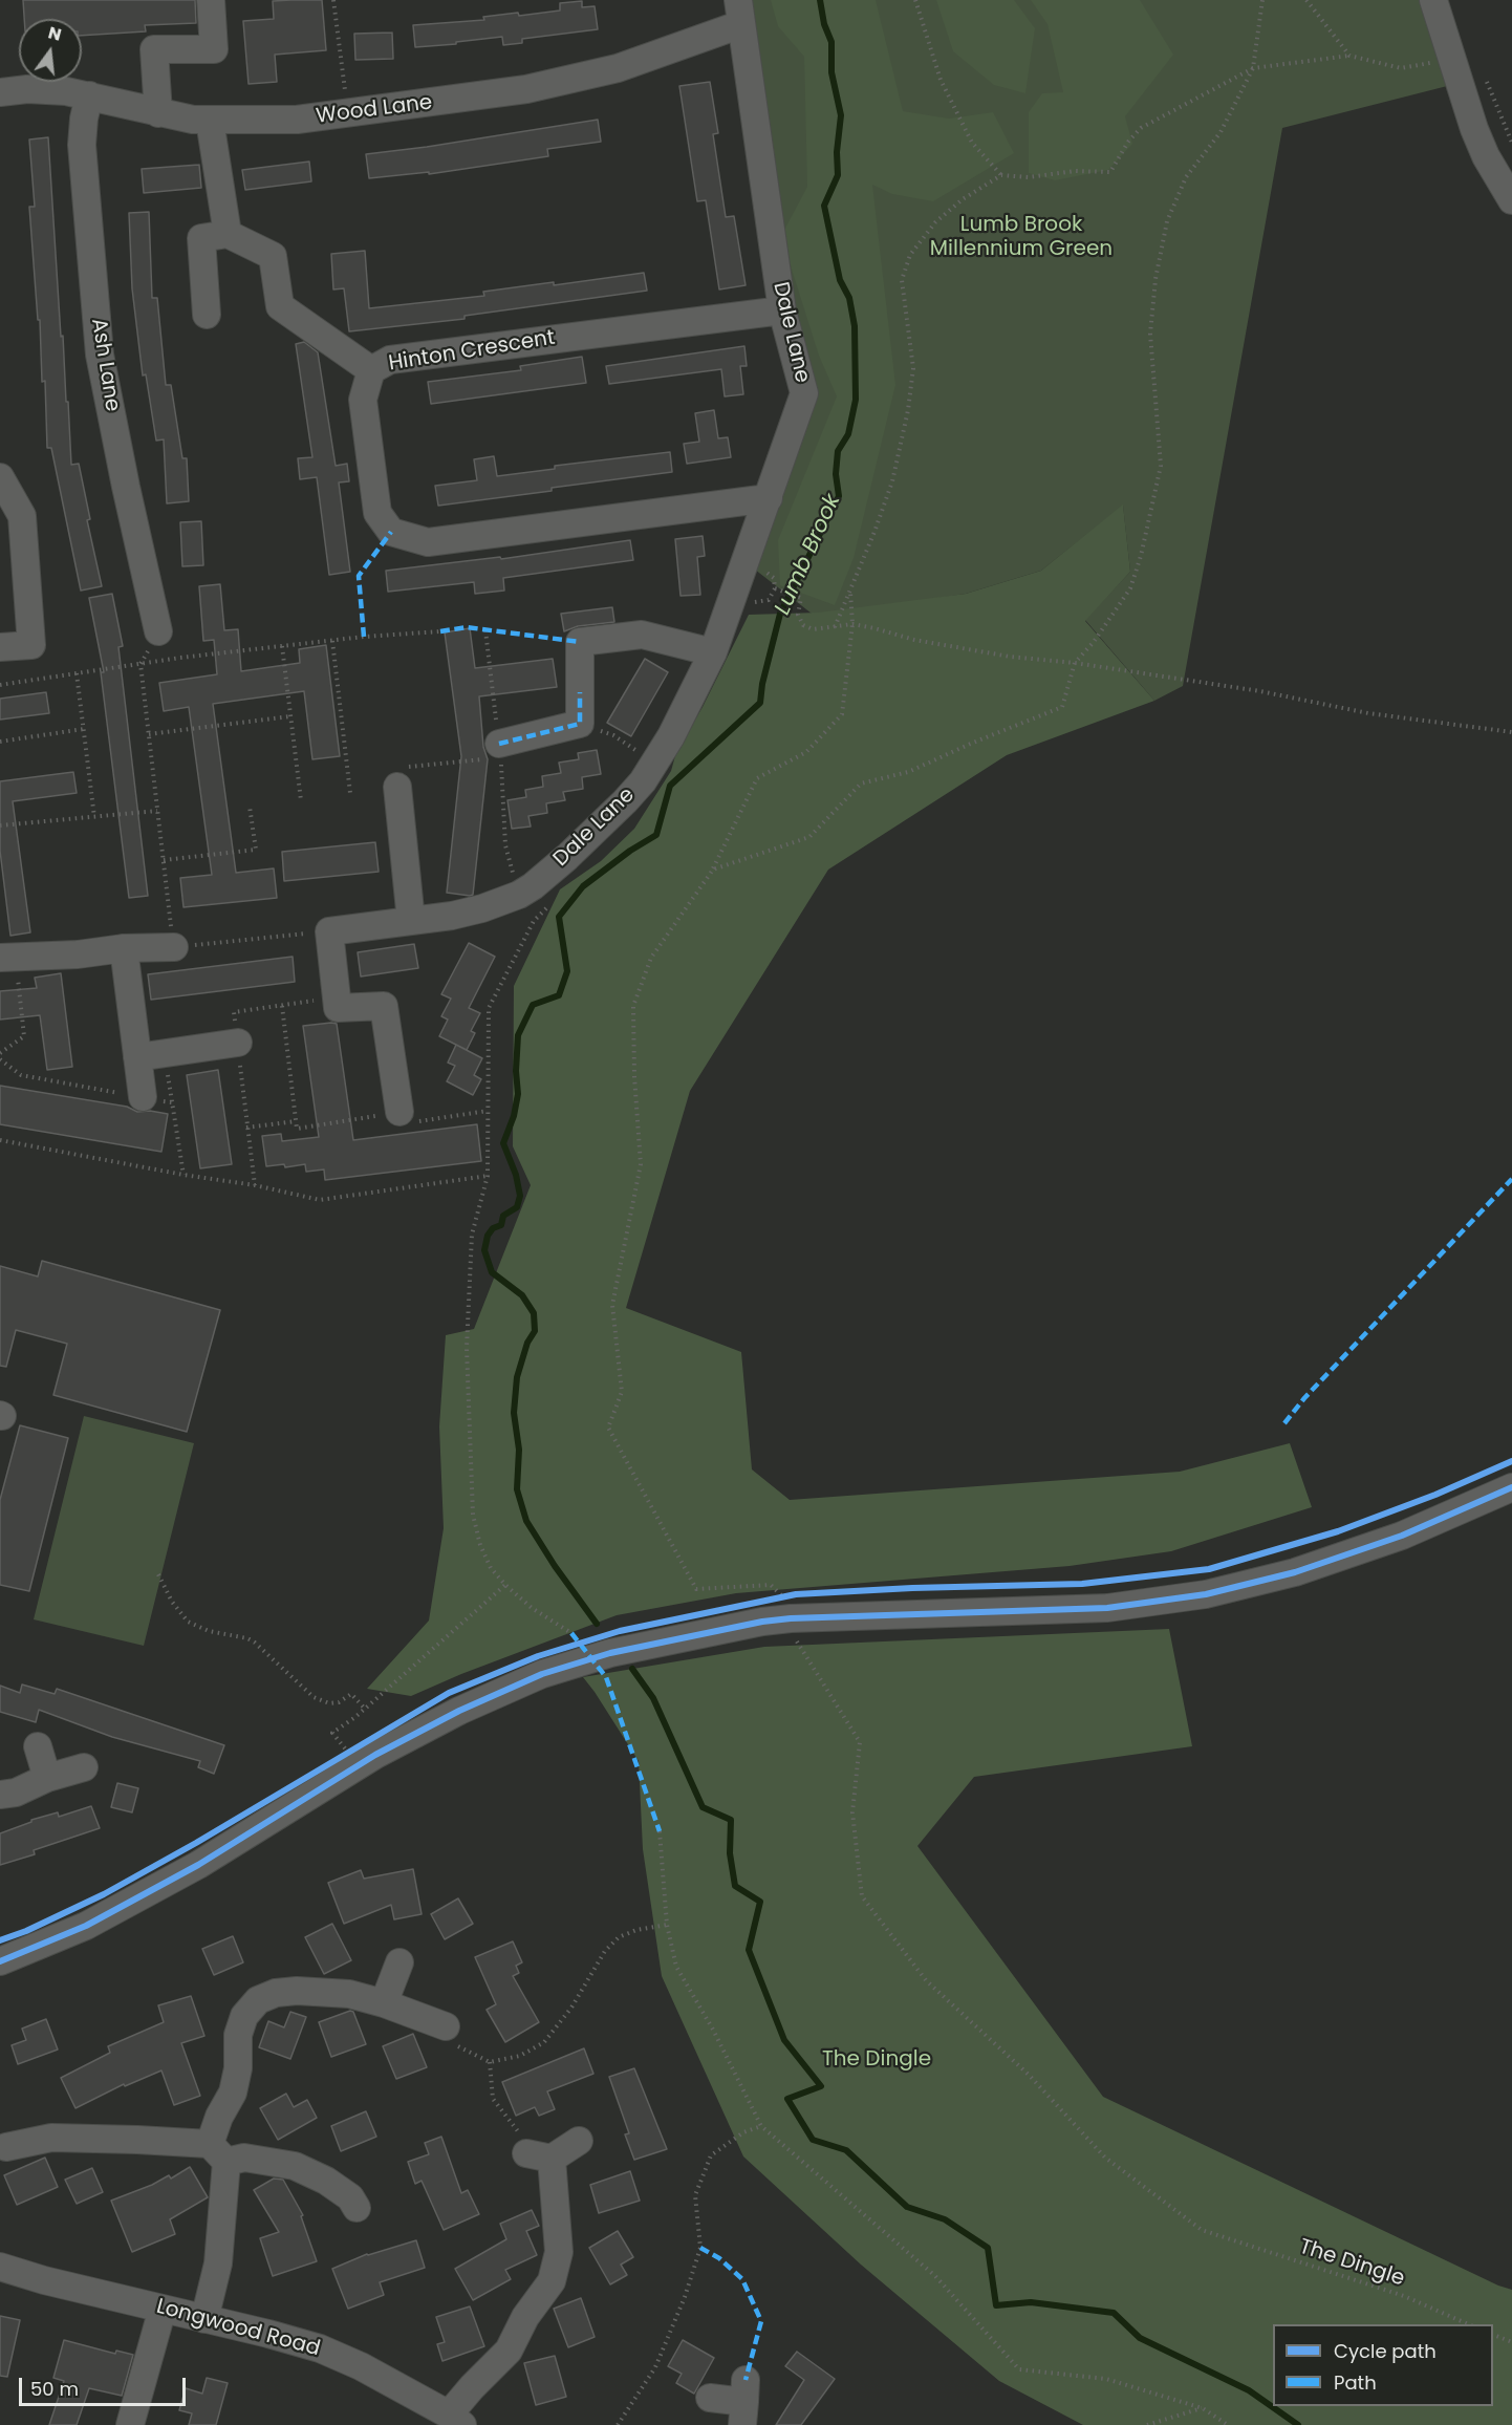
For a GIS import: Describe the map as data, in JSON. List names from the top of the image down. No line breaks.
{"streets":{"street":["Wood Lane","Dale Lane","Hinton Crescent","Ash Lane","Longwood Road"],"path":["The Dingle"]},"crossings":[["Wood Lane","Dale Lane"],["Wood Lane","Ash Lane"],["Dale Lane","Hinton Crescent"]],"water":["Lumb Brook"],"parks":["Lumb Brook Millennium Green","The Dingle"],"legend":["Cycle path","Path"],"scale_bar":"50 m","north":"top"}
